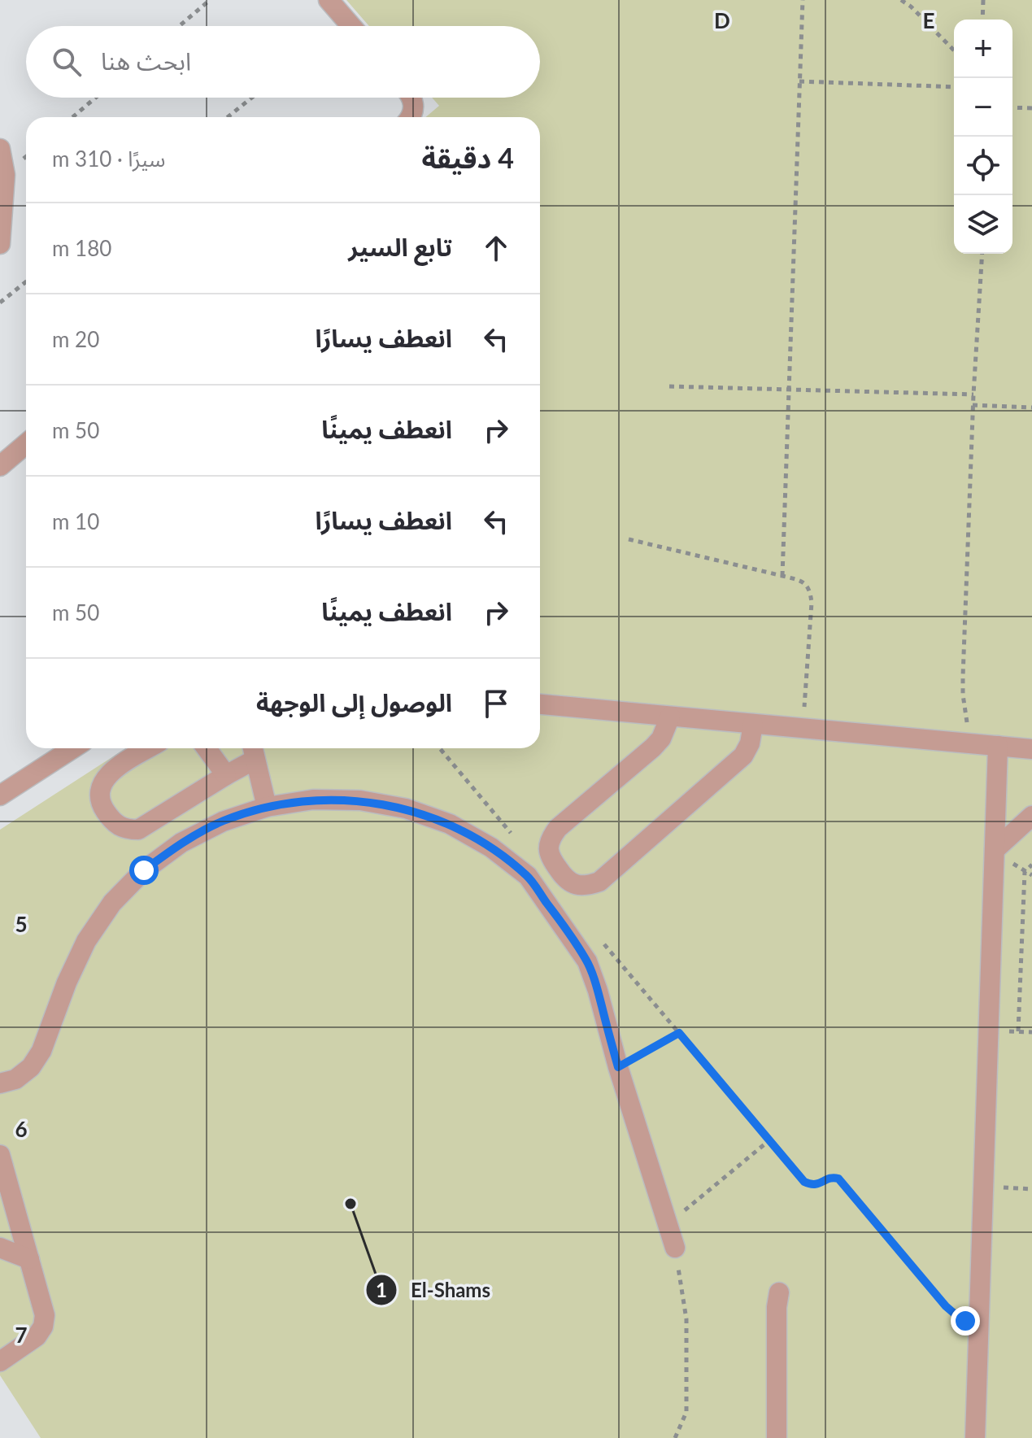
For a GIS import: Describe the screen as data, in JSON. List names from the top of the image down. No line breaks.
{"places":["El-Shams"],"page":{"map_buttons":["+","−"],"search":"ابحث هنا","heading":["4 دقيقة","سيرًا · 310 m"],"list":[["تابع السير","180 m"],["انعطف يسارًا","20 m"],["انعطف يمينًا","50 m"],["انعطف يسارًا","10 m"],["انعطف يمينًا","50 m"],"الوصول إلى الوجهة"]},"grid":{"columns":["D","E"],"rows":["5","6","7"]}}
